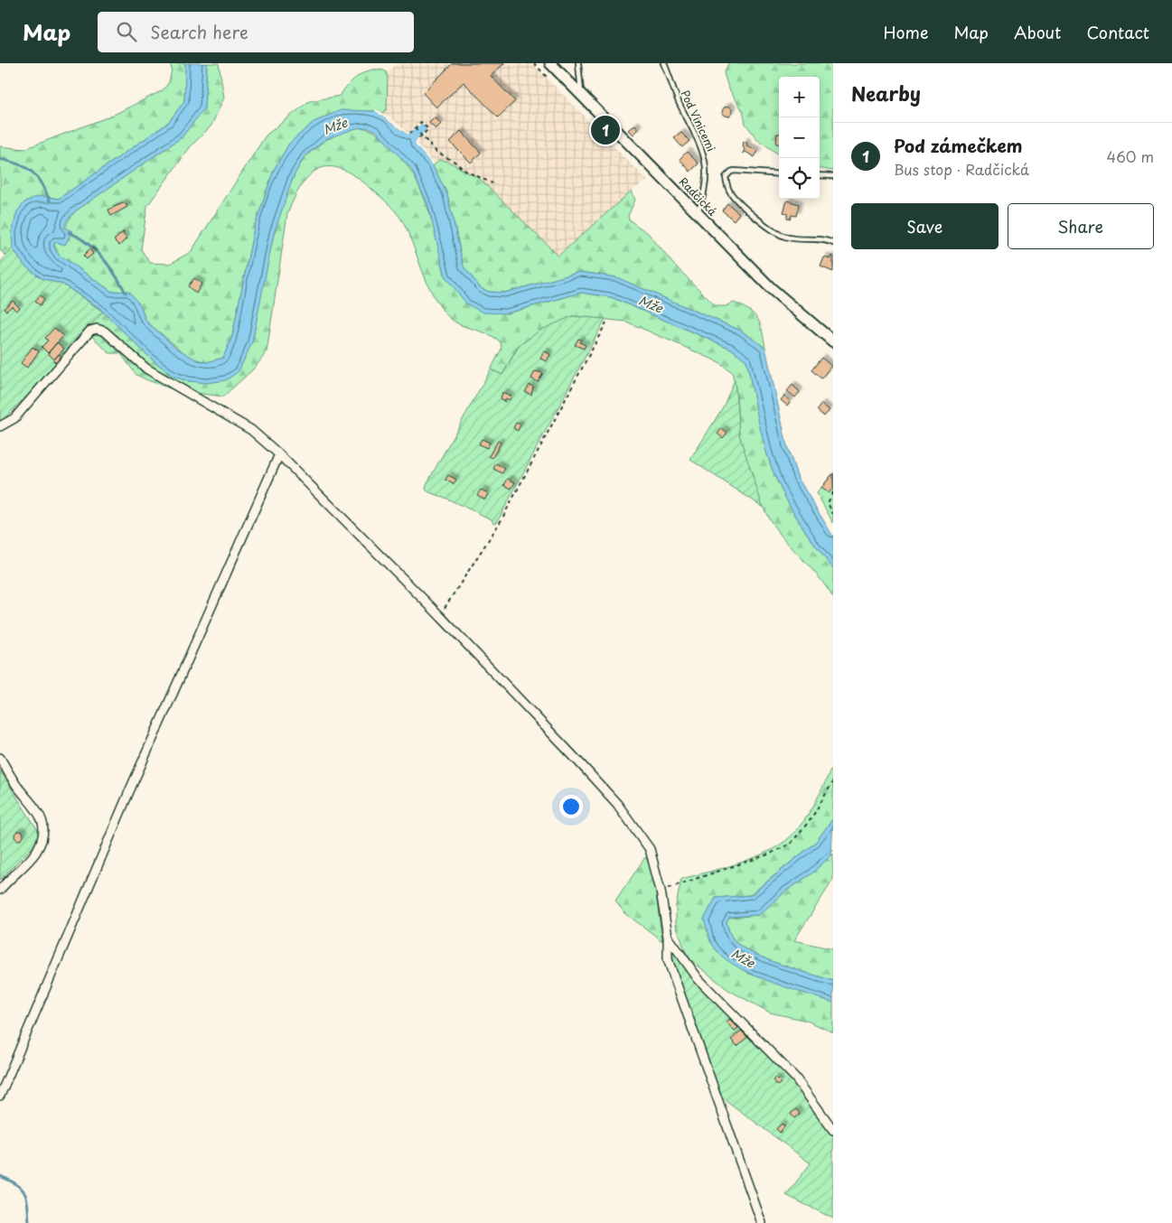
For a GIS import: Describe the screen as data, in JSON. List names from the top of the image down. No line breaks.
{"streets":{"street":["Radčická"],"lane":["Pod Vinicemi"]},"crossings":[["Pod Vinicemi","Radčická"]],"water":["Mže"],"page":{"header":"Map","search":"Search here","nav":["Home","Map","About","Contact"],"heading":"Nearby","map_buttons":["+","−"],"pins":"1","list":[{"mark":"1","name":"Pod zámečkem","note":"Bus stop · Radčická","value":"460 m"}],"buttons":["Save","Share"]}}
